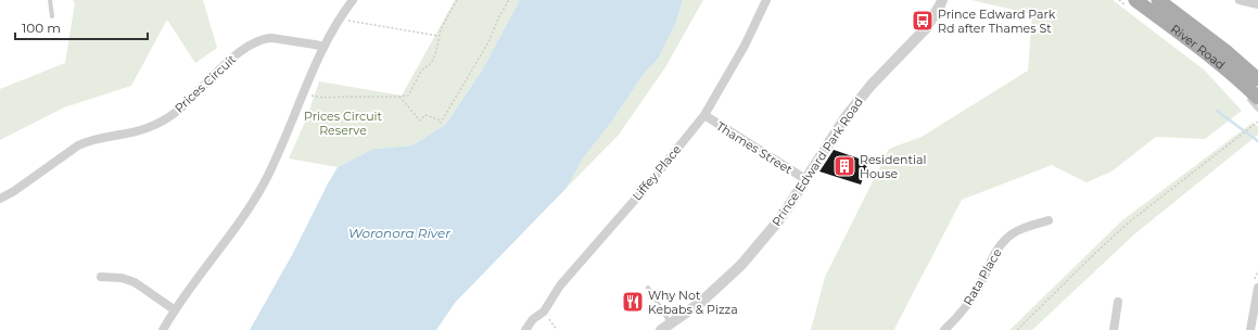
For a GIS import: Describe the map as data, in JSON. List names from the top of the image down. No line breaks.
{"streets":{"main road":["River Road"],"street":["Prices Circuit","Thames Street","Prince Edward Park Road","Liffey Place","Rata Place"]},"crossings":[["Thames Street","Prince Edward Park Road"],["Thames Street","Liffey Place"]],"water":["Woronora River"],"parks":["Prices Circuit Reserve"],"places":{"bus stop":["Prince Edward Park Rd after Thames St"],"building":["Residential House"],"restaurant":["Why Not Kebabs & Pizza"]},"scale_bar":"100 m"}
